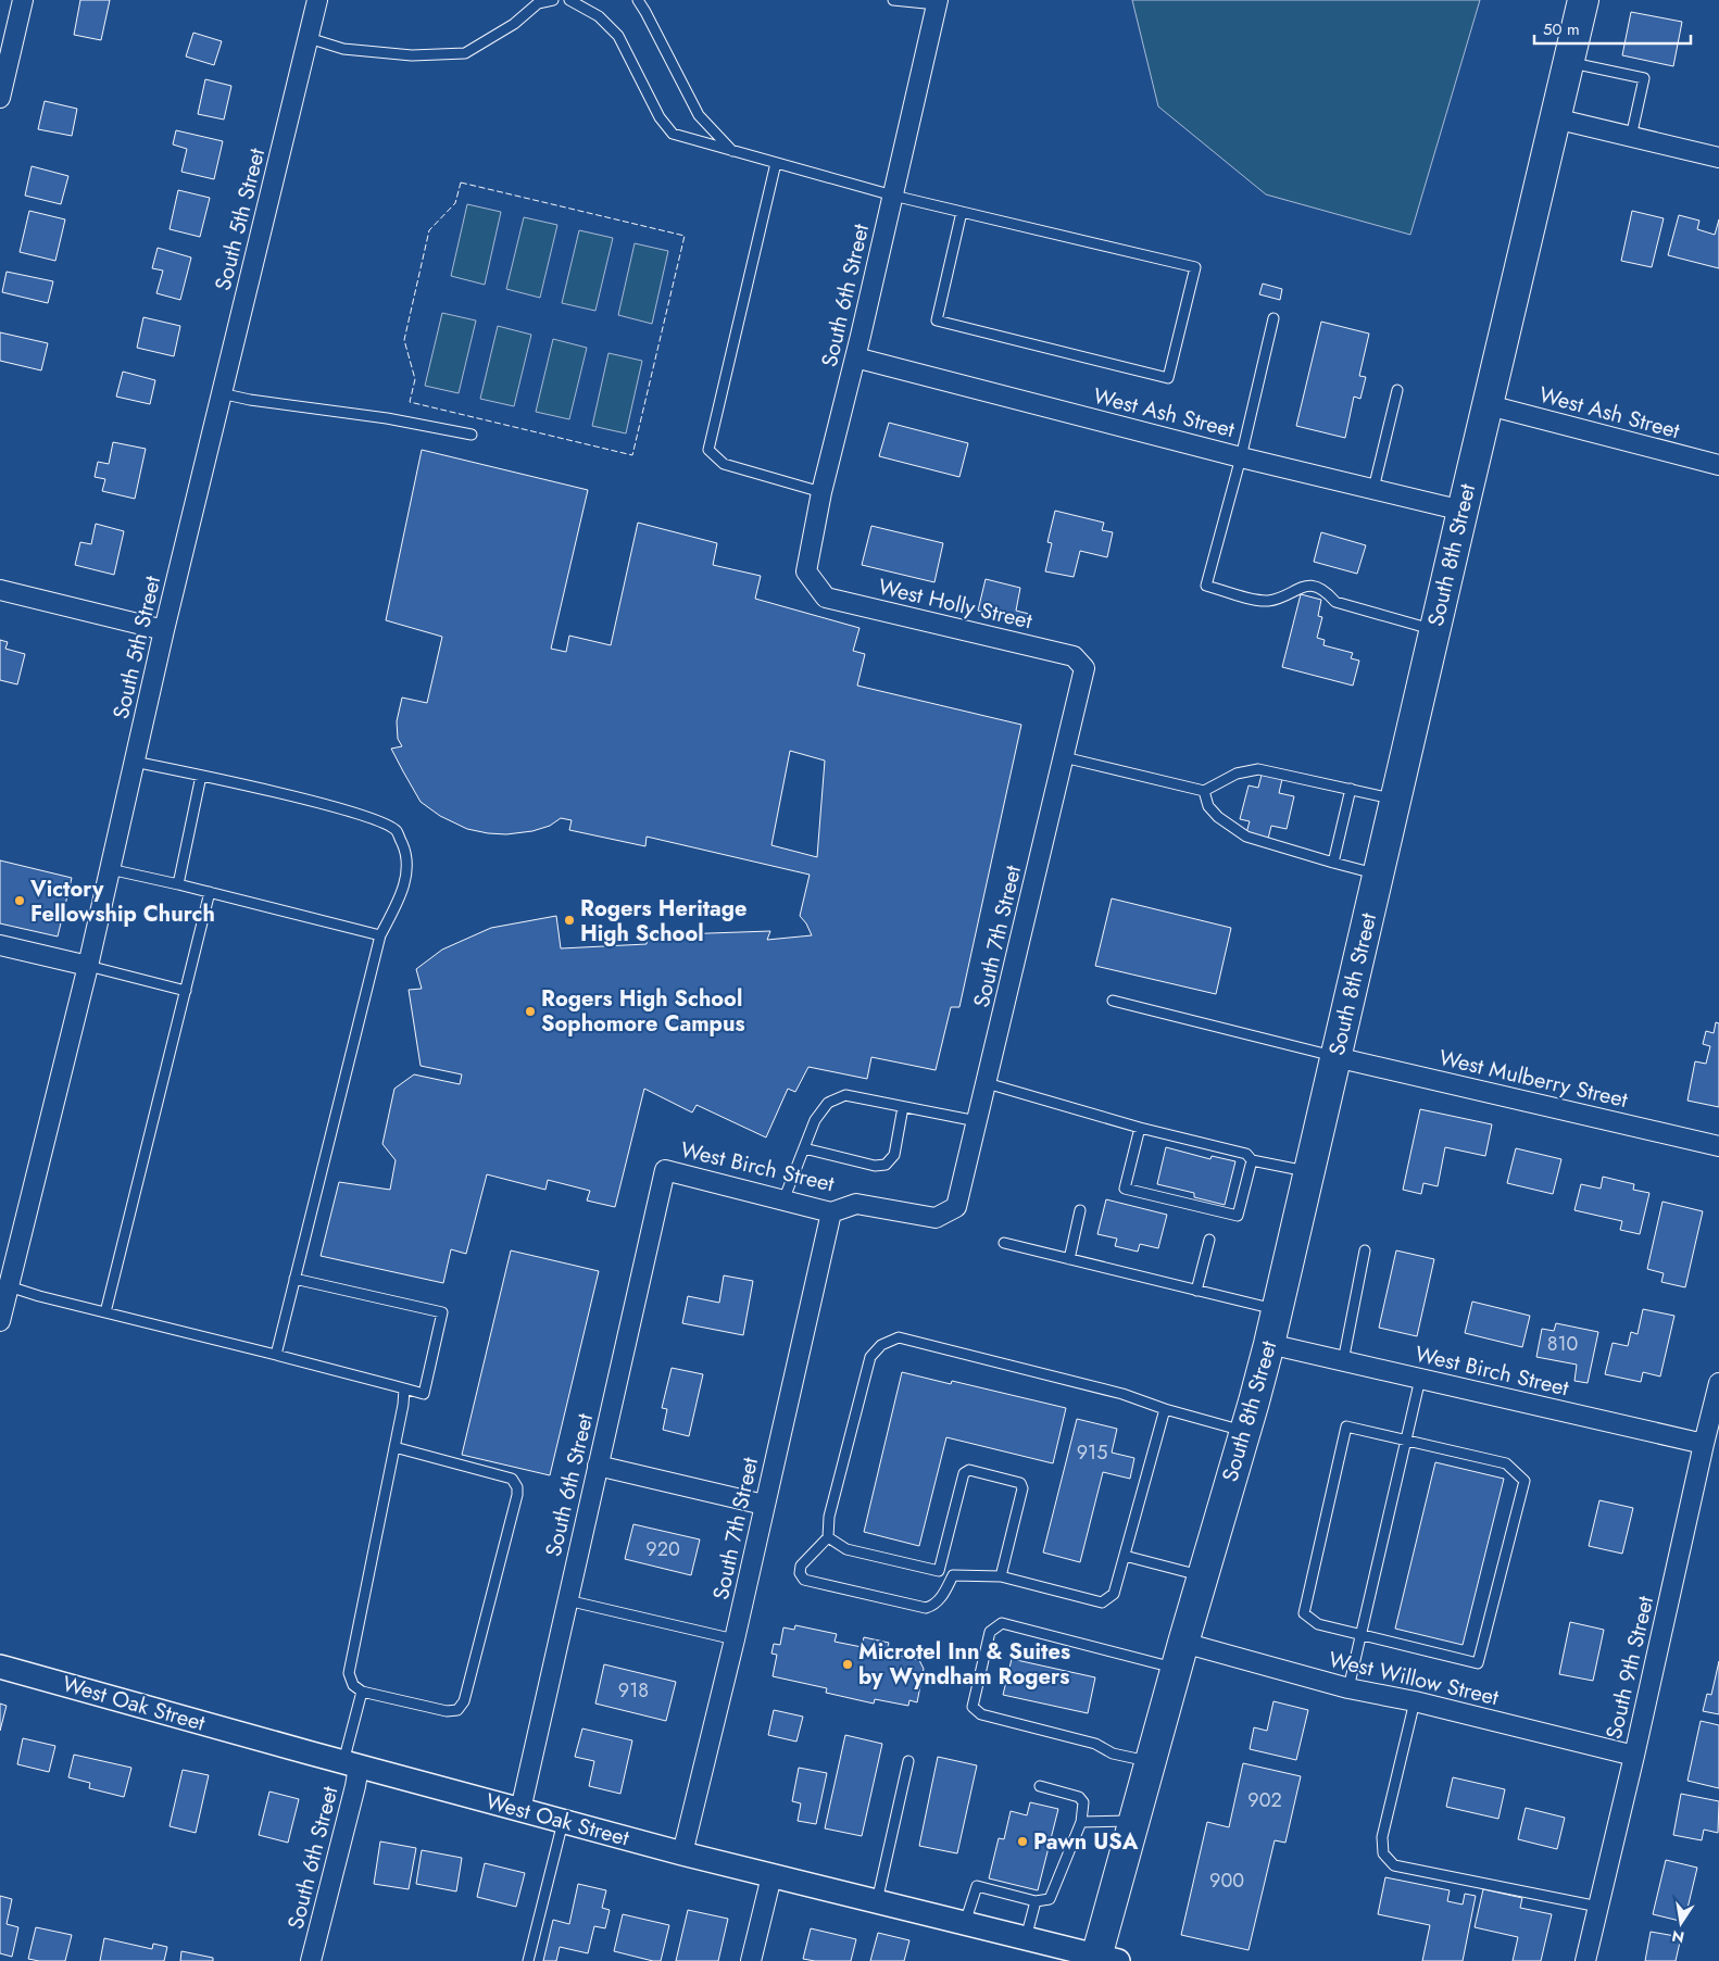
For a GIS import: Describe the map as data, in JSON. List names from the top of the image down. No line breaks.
{"streets":{"main road":["South 8th Street"],"street":["South 5th Street","South 6th Street","West Ash Street","West Holly Street","South 7th Street","West Mulberry Street","West Birch Street","South 9th Street","West Willow Street","West Oak Street"]},"crossings":[["South 6th Street","West Ash Street"],["South 6th Street","West Holly Street"],["South 6th Street","West Birch Street"],["South 6th Street","West Oak Street"],["West Ash Street","South 8th Street"],["South 8th Street","West Mulberry Street"],["South 8th Street","West Birch Street"],["South 8th Street","West Willow Street"],["South 8th Street","West Oak Street"],["West Holly Street","South 7th Street"],["South 7th Street","West Birch Street"],["South 7th Street","West Oak Street"],["West Birch Street","South 9th Street"],["South 9th Street","West Willow Street"]],"places":["Victory Fellowship Church","Rogers Heritage High School","Rogers High School Sophomore Campus","Microtel Inn & Suites by Wyndham Rogers","Pawn USA"],"house_numbers":["810","915","920","918","902","900"],"scale_bar":"50 m","north":"bottom"}
